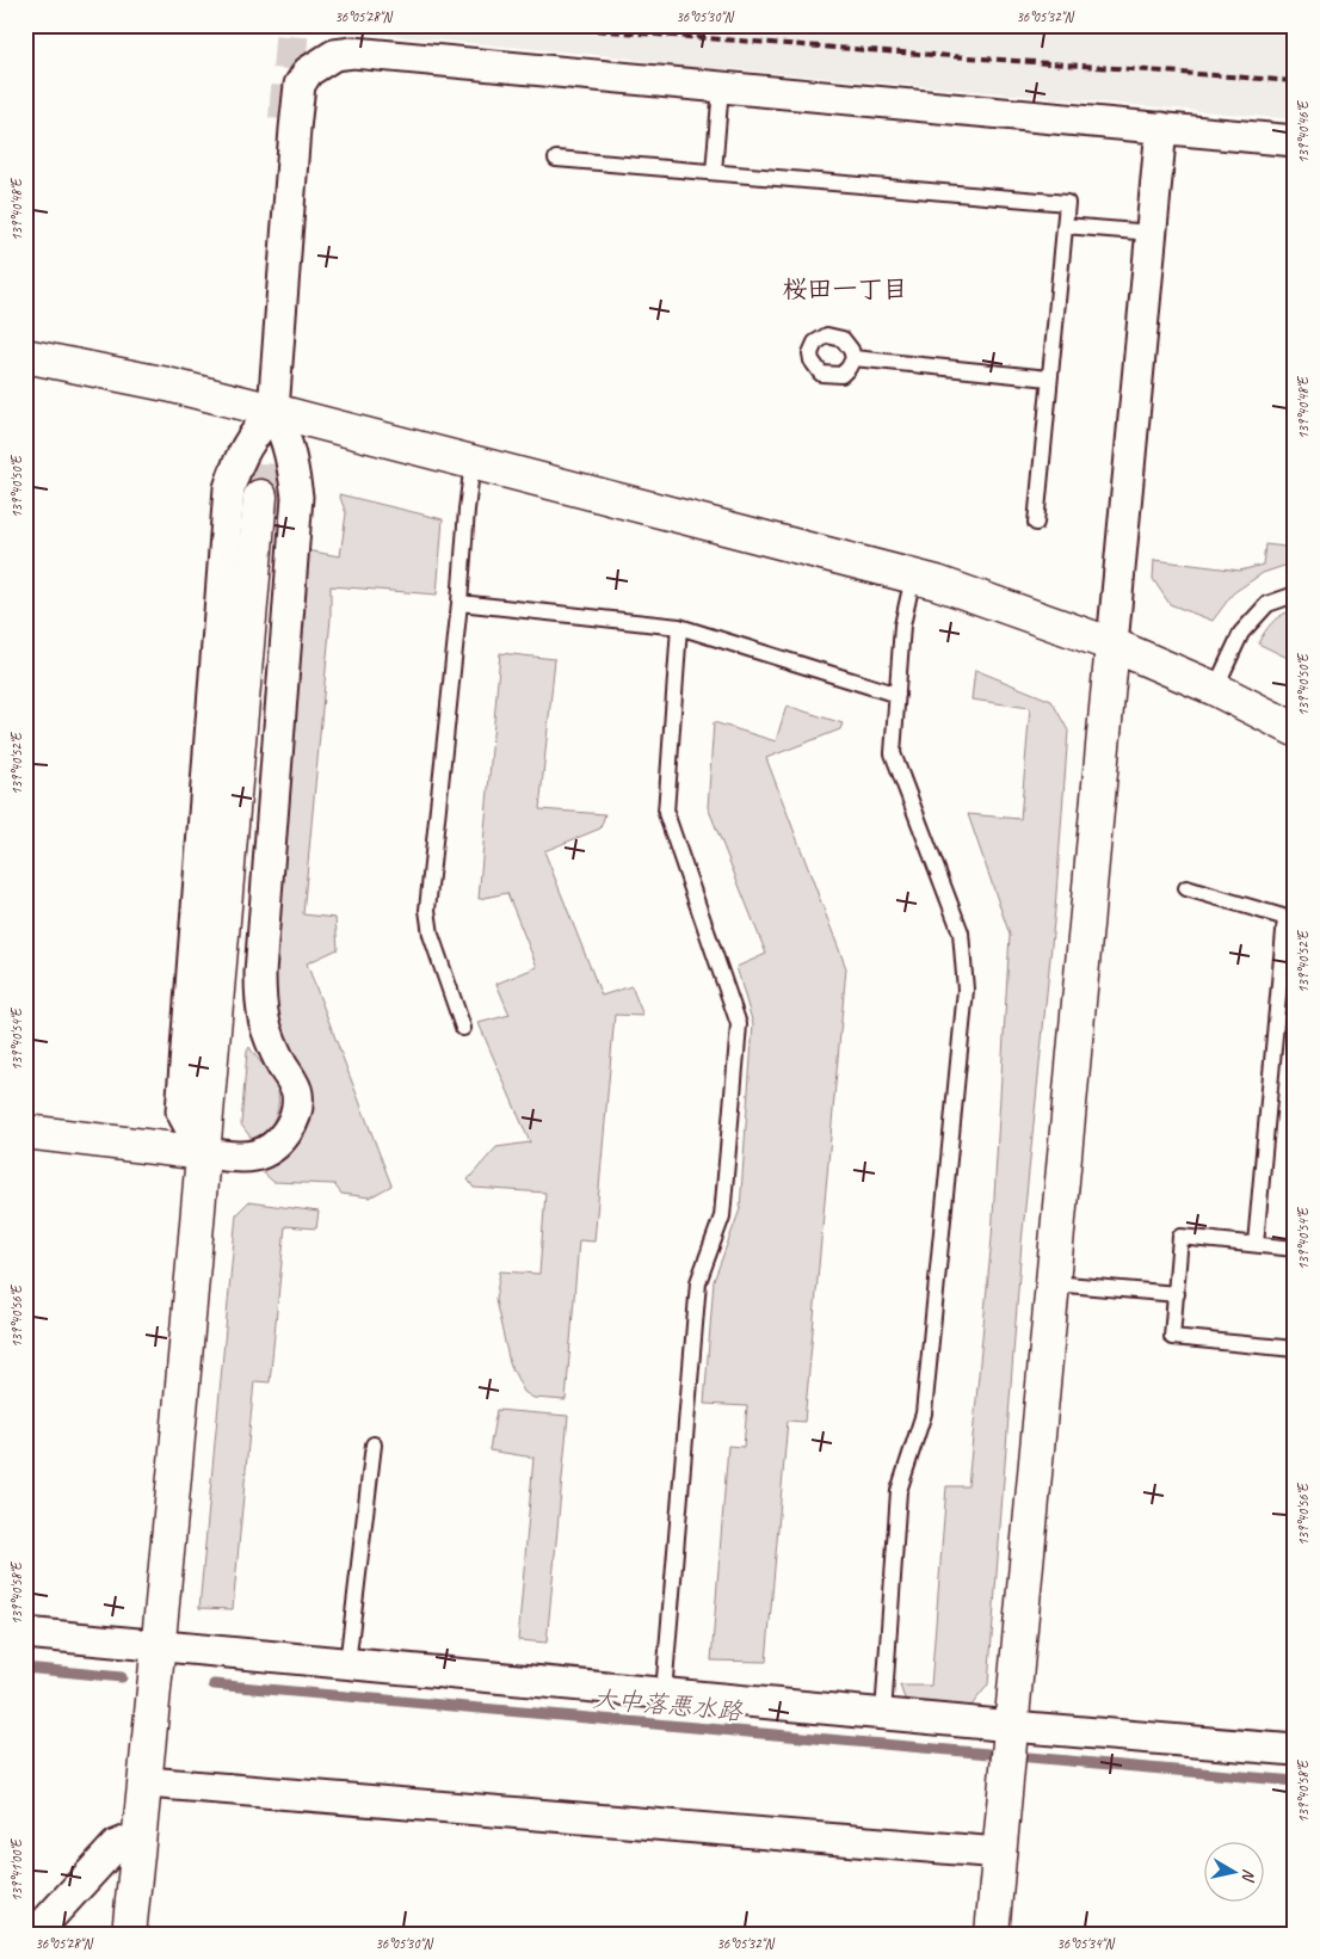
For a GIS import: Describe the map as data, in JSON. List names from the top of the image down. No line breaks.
{"districts":["桜田一丁目"],"water":["大中落悪水路"],"north":"right","coordinates":["36°05'28\"N","36°05'30\"N","36°05'32\"N","139°40'46\"E","139°40'48\"E","139°40'50\"E","139°40'52\"E","139°40'54\"E","139°40'56\"E","139°40'58\"E","139°41'00\"E","36°05'34\"N"]}
